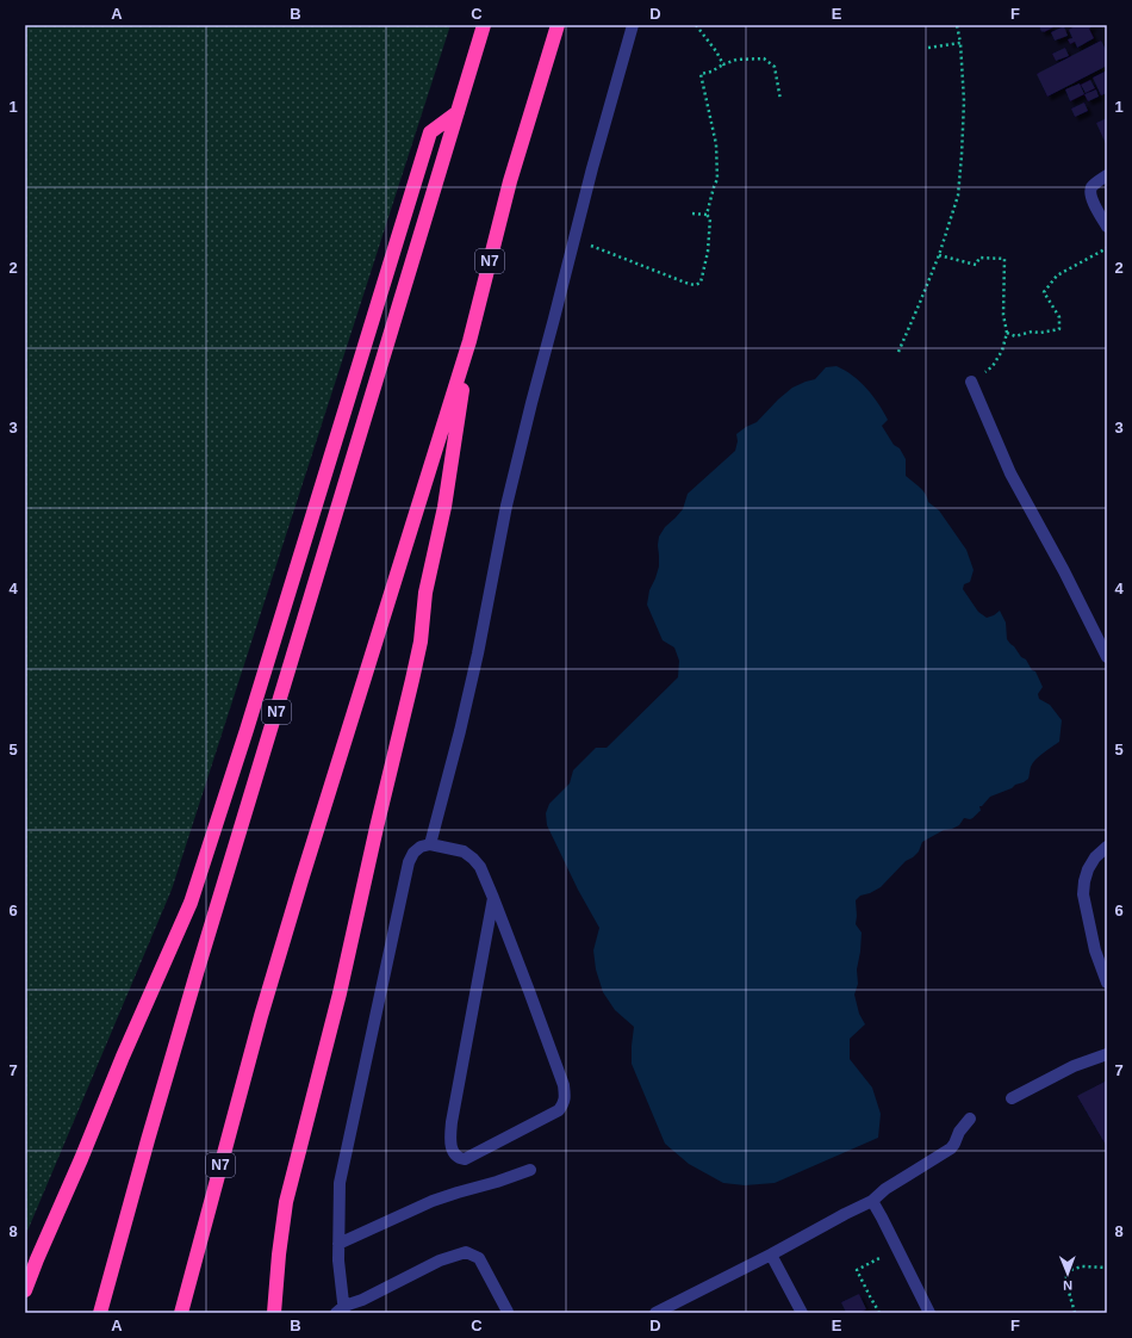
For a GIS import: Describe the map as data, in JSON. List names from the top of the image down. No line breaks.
{"streets":{"highway":["N7"]},"north":"bottom","grid":{"columns":["A","B","C","D","E","F"],"rows":["1","2","3","4","5","6","7","8"]}}
